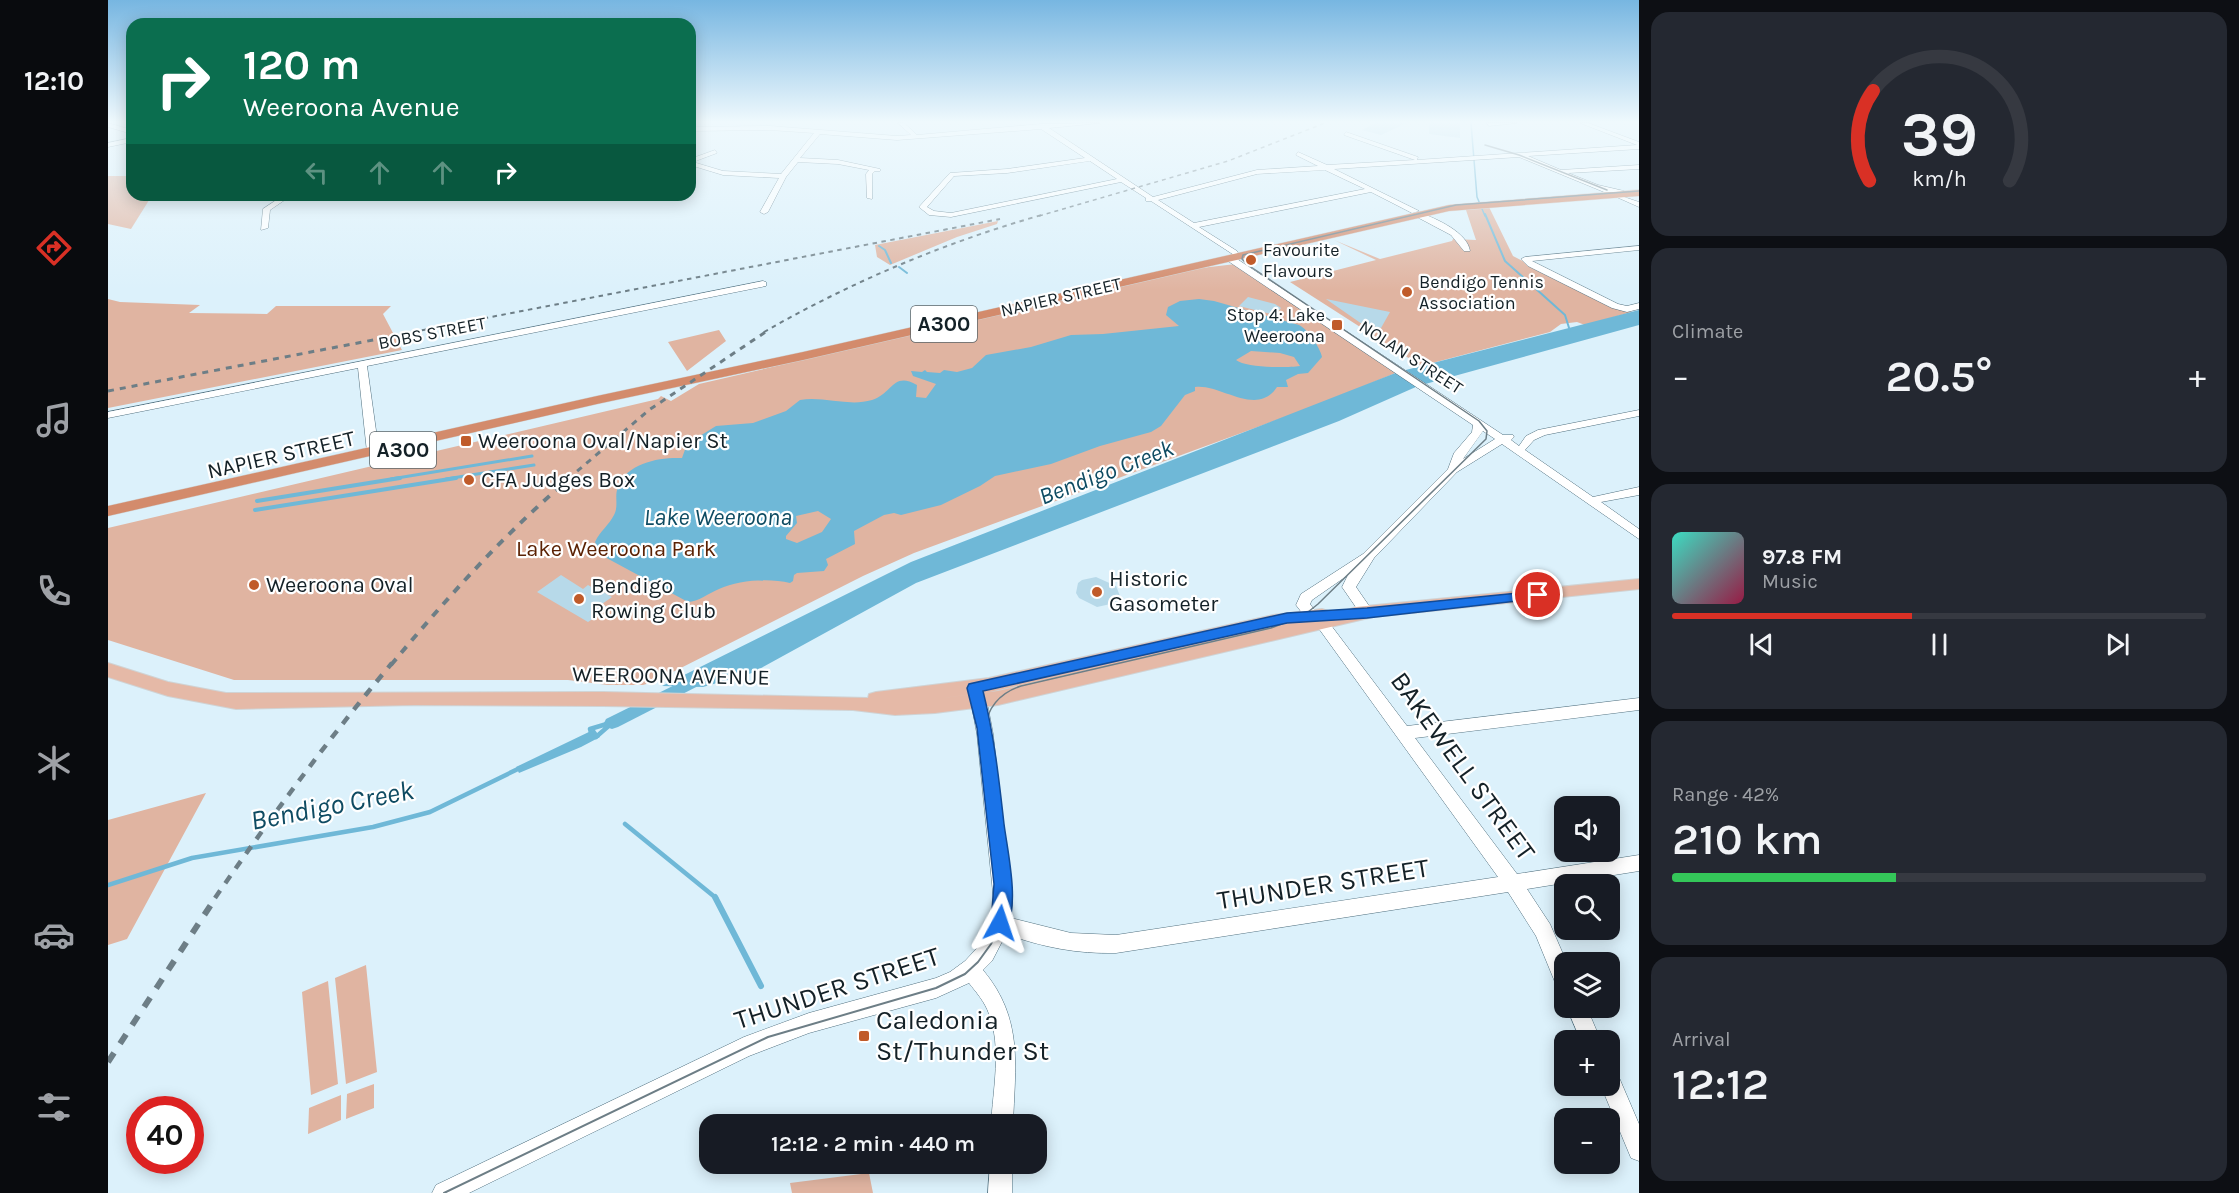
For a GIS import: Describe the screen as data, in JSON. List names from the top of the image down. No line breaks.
{"streets":{"highway":["NAPIER STREET","A300"],"main road":["WEEROONA AVENUE"],"street":["BOBS STREET","NOLAN STREET","BAKEWELL STREET","THUNDER STREET"]},"crossings":[["NAPIER STREET","A300"],["NAPIER STREET","NOLAN STREET"],["WEEROONA AVENUE","BAKEWELL STREET"],["BAKEWELL STREET","THUNDER STREET"]],"water":["Bendigo Creek","Lake Weeroona"],"parks":["Lake Weeroona Park"],"places":{"other":["Favourite Flavours","Bendigo Tennis Association","CFA Judges Box","Weeroona Oval","Historic Gasometer","Bendigo Rowing Club"],"transit":["Stop 4: Lake Weeroona","Weeroona Oval/Napier St","Caledonia St/Thunder St"]},"page":{"tabs":"12:10","turn":["120 m","Weeroona Avenue"],"tile":["Climate",["Range · 42%","210 km"],["Arrival","12:12"]],"heat":["−","20.5°","+"],"song":["97.8 FM","Music"],"map_buttons":["+","−"],"limit":"40","trip":"12:12 · 2 min · 440 m","gauge":["39","km/h"]}}
